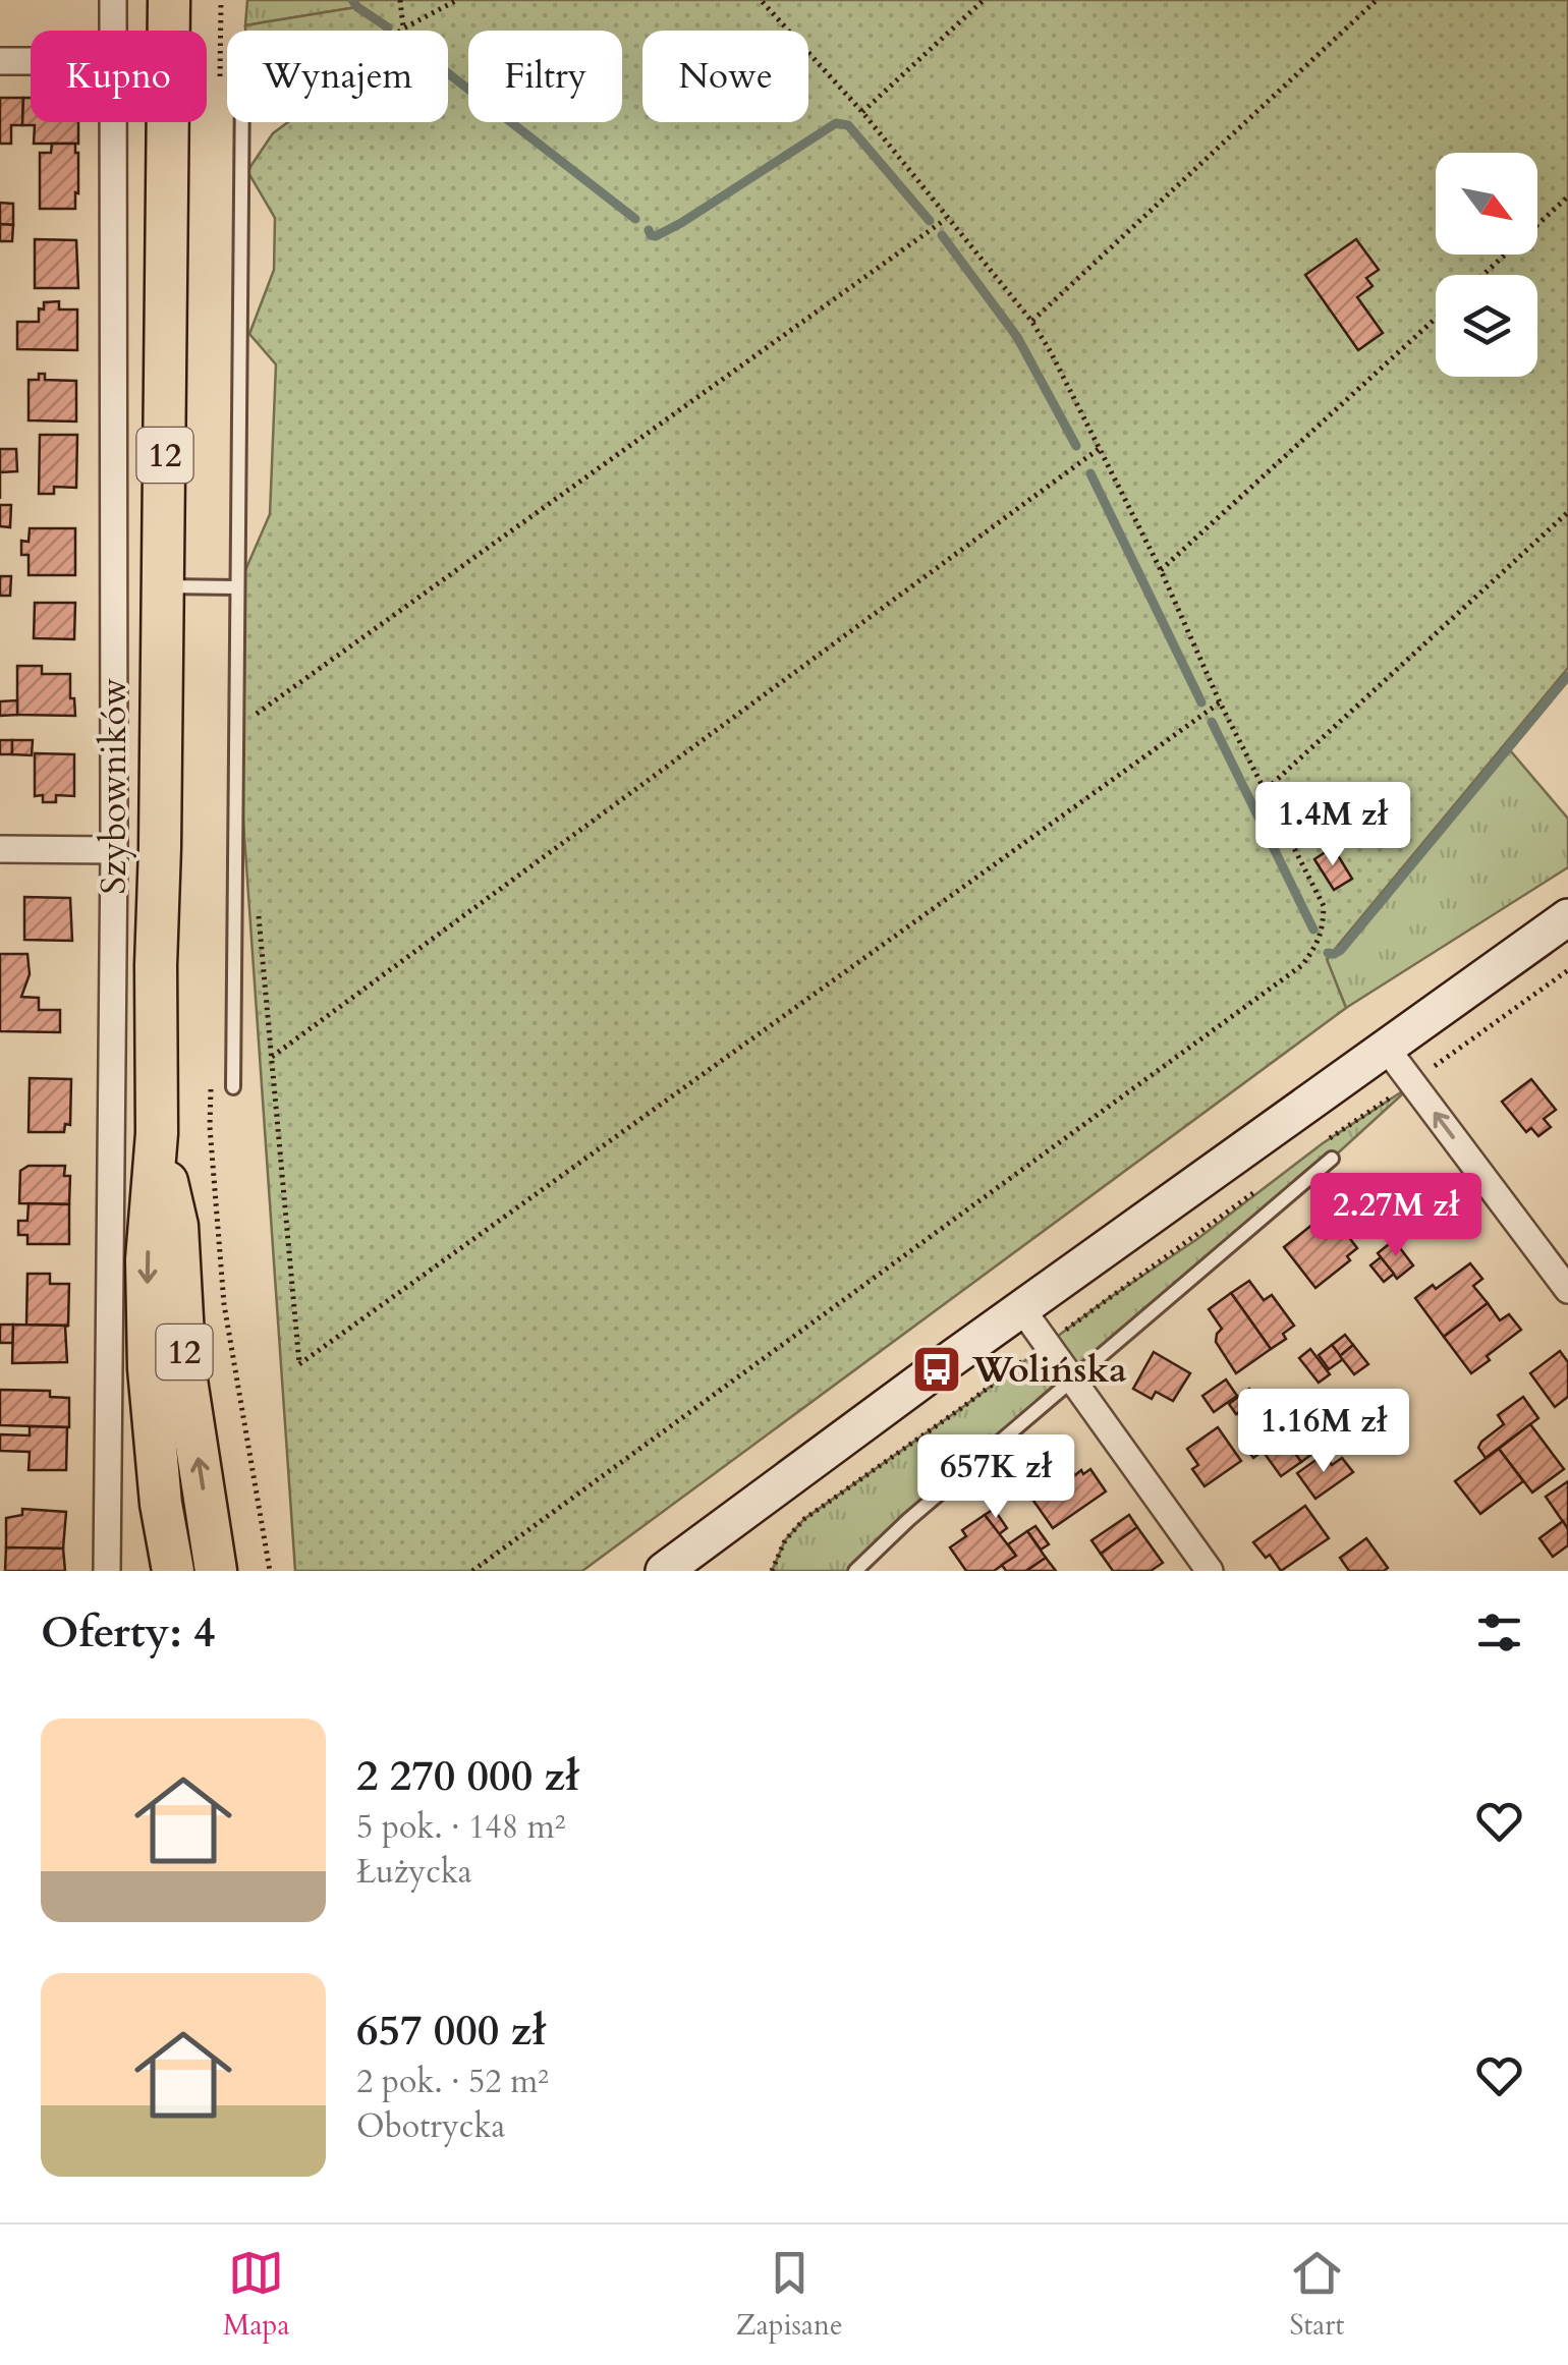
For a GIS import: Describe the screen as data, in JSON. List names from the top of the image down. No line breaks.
{"streets":{"main road":["12","Szybowników"]},"places":{"bus stop":["Wolińska"]},"north":"bottom right","page":{"chip":["Kupno","Wynajem","Filtry","Nowe"],"price":["1.4M zł","2.27M zł","1.16M zł","657K zł"],"heading":"Oferty: 4","list":[{"name":"2 270 000 zł","note":"5 pok. · 148 m² · Łużycka"},{"name":"657 000 zł","note":"2 pok. · 52 m² · Obotrycka"}],"tabs":["Mapa","Zapisane","Start"]}}
